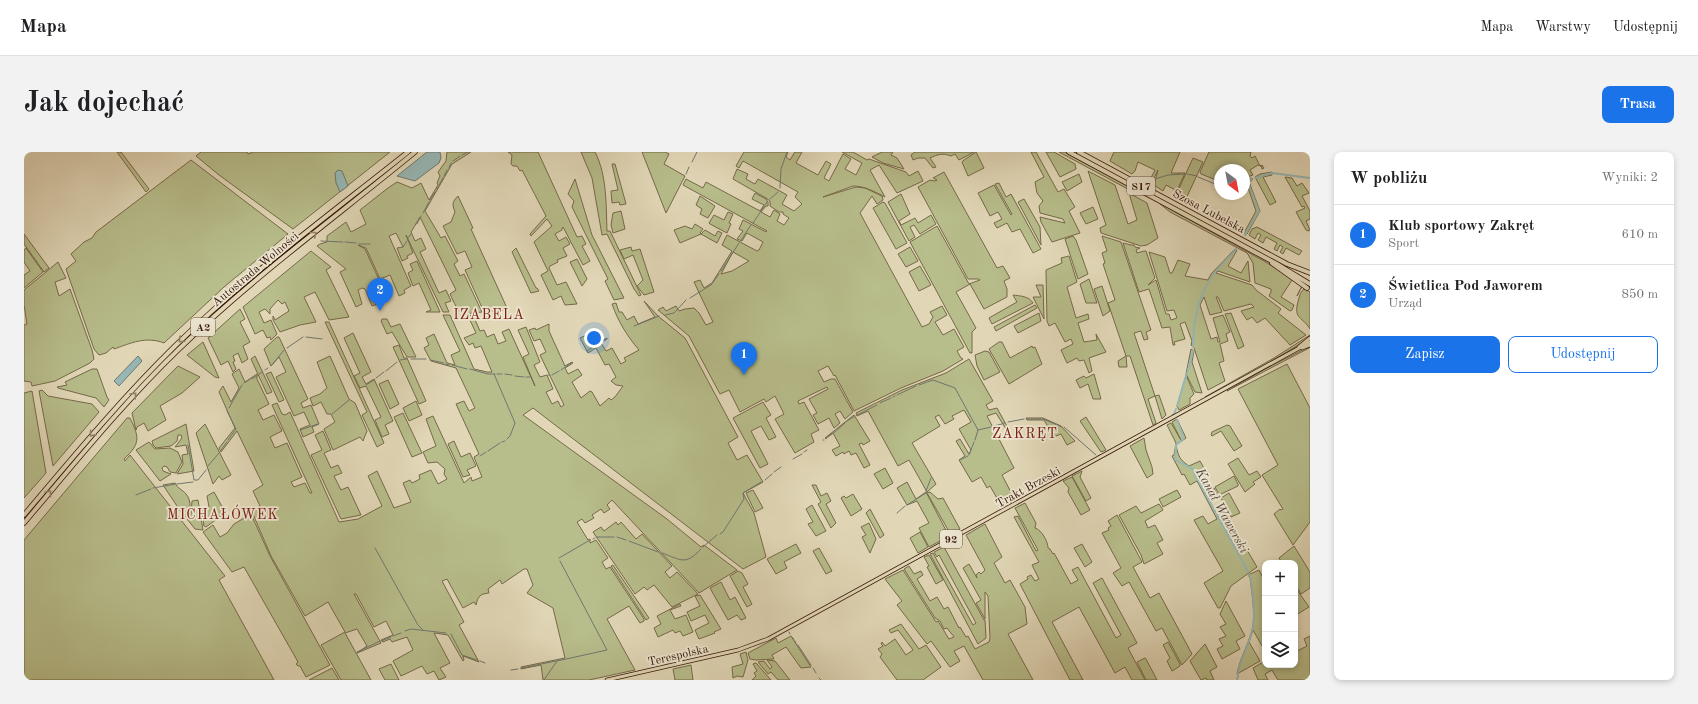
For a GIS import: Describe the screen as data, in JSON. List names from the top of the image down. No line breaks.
{"streets":{"highway":["S17","Szosa Lubelska","Autostrada Wolności","A2"],"main road":["Trakt Brzeski","92","Terespolska"]},"crossings":[["Trakt Brzeski","Terespolska"]],"districts":["IZABELA","ZAKRĘT","MICHAŁÓWEK"],"water":["Kanał Wawerski"],"north":"bottom right","page":{"header":"Mapa","nav":["Mapa","Warstwy","Udostępnij"],"buttons":["Trasa",["Zapisz","Udostępnij"]],"title":"Jak dojechać","heading":["W pobliżu","Wyniki: 2"],"list":[{"mark":"1","name":"Klub sportowy Zakręt","note":"Sport","value":"610 m"},{"mark":"2","name":"Świetlica Pod Jaworem","note":"Urząd","value":"850 m"}],"pins":["2","1"],"map_buttons":["+","−"]}}
